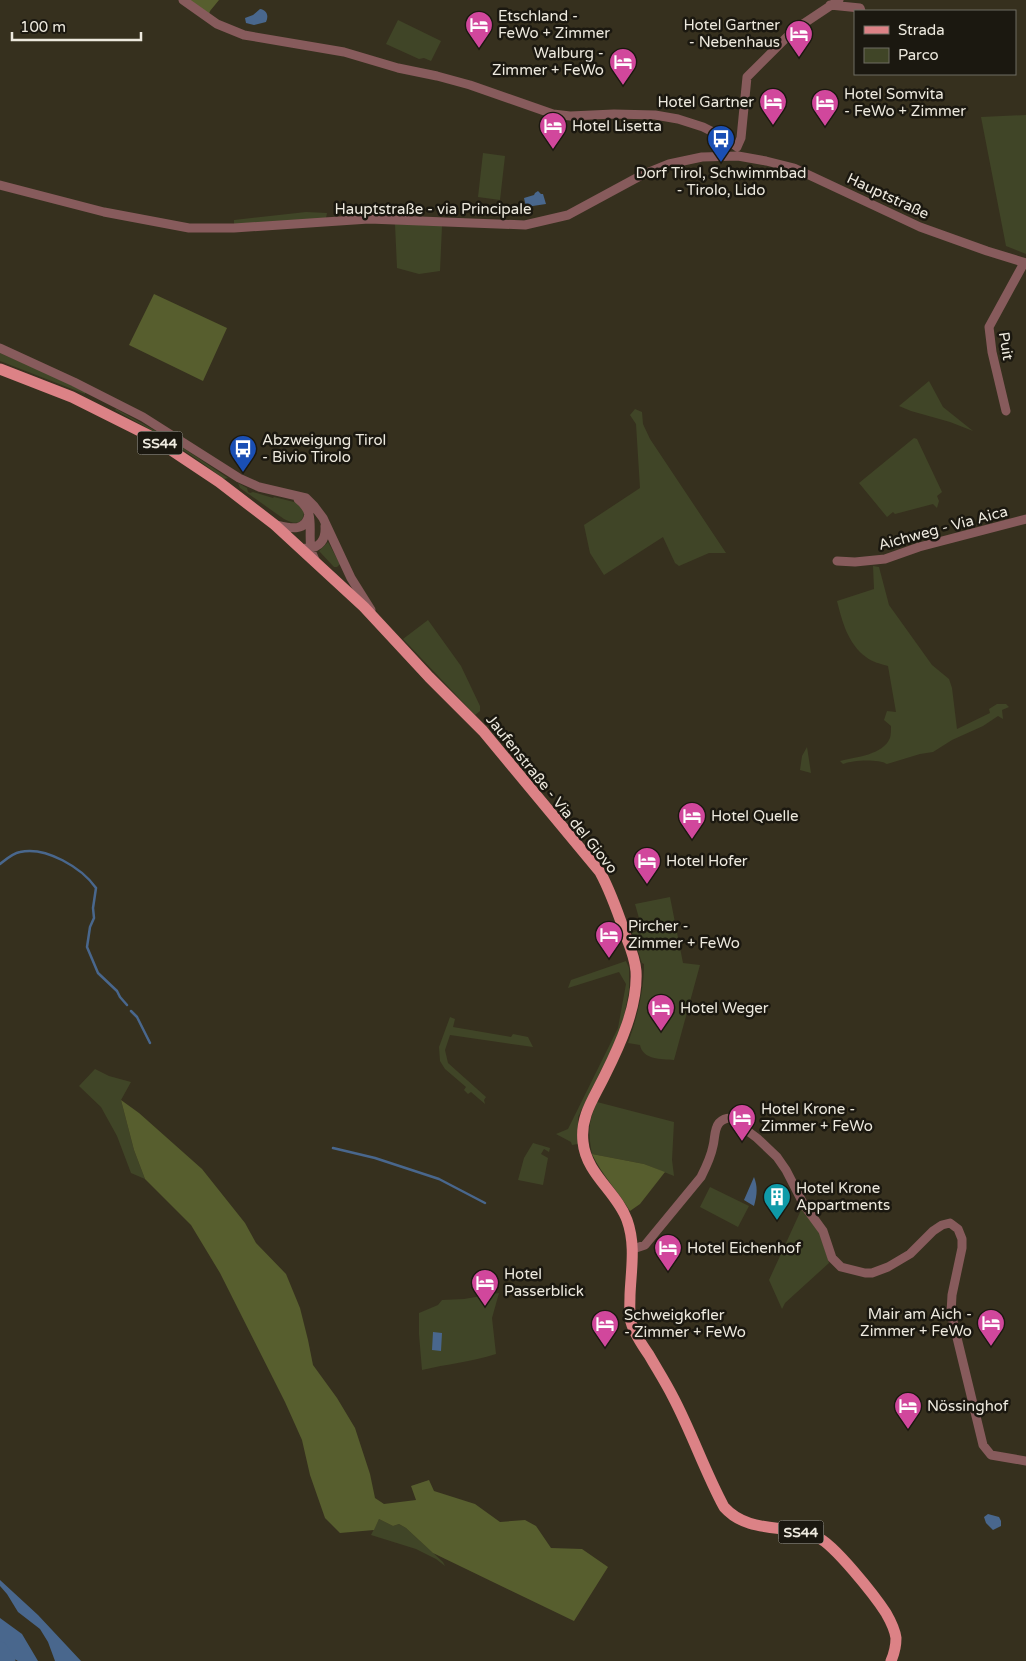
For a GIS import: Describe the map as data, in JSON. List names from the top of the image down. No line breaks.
{"streets":{"main road":["SS44","Jaufenstraße - Via del Giovo"],"street":["Hauptstraße","Hauptstraße - via Principale","Puit","Aichweg - Via Aica"]},"crossings":[["Hauptstraße","Hauptstraße - via Principale"],["Hauptstraße","Puit"]],"places":{"hotel":["Etschland - FeWo + Zimmer","Hotel Gartner - Nebenhaus","Walburg - Zimmer + FeWo","Hotel Gartner","Hotel Somvita - FeWo + Zimmer","Hotel Lisetta","Hotel Quelle","Hotel Hofer","Pircher - Zimmer + FeWo","Hotel Weger","Hotel Krone - Zimmer + FeWo","Hotel Eichenhof","Hotel Passerblick","Mair am Aich - Zimmer + FeWo","Schweigkofler - Zimmer + FeWo","Nössinghof"],"bus stop":["Dorf Tirol, Schwimmbad - Tirolo, Lido","Abzweigung Tirol - Bivio Tirolo"],"building":["Hotel Krone Appartments"]},"legend":["Strada","Parco"],"scale_bar":"100 m"}
